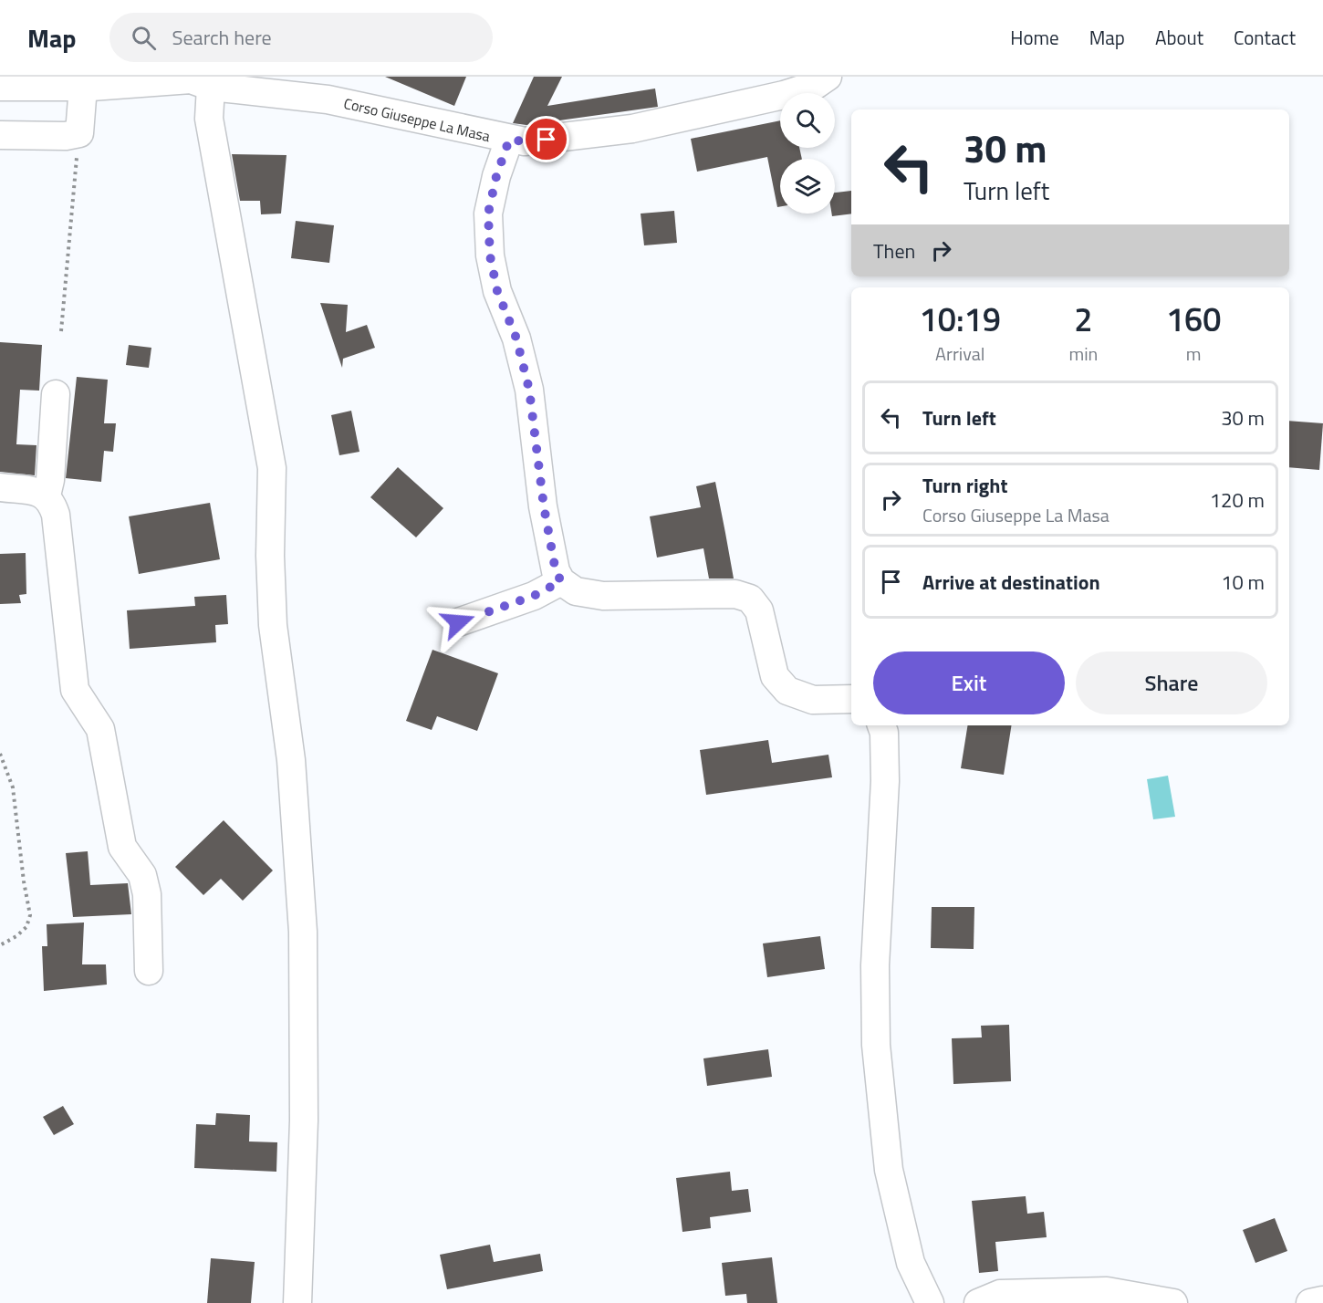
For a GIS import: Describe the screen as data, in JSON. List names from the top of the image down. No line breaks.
{"streets":{"street":["Corso Giuseppe La Masa"]},"page":{"header":"Map","search":"Search here","nav":["Home","Map","About","Contact"],"turn":["30 m","Turn left"],"then":"Then","eta":["10:19","Arrival","2","min","160","m"],"list":[{"name":"Turn left","value":"30 m"},{"name":"Turn right","note":"Corso Giuseppe La Masa","value":"120 m"},{"name":"Arrive at destination","value":"10 m"}],"buttons":["Exit","Share"]}}
